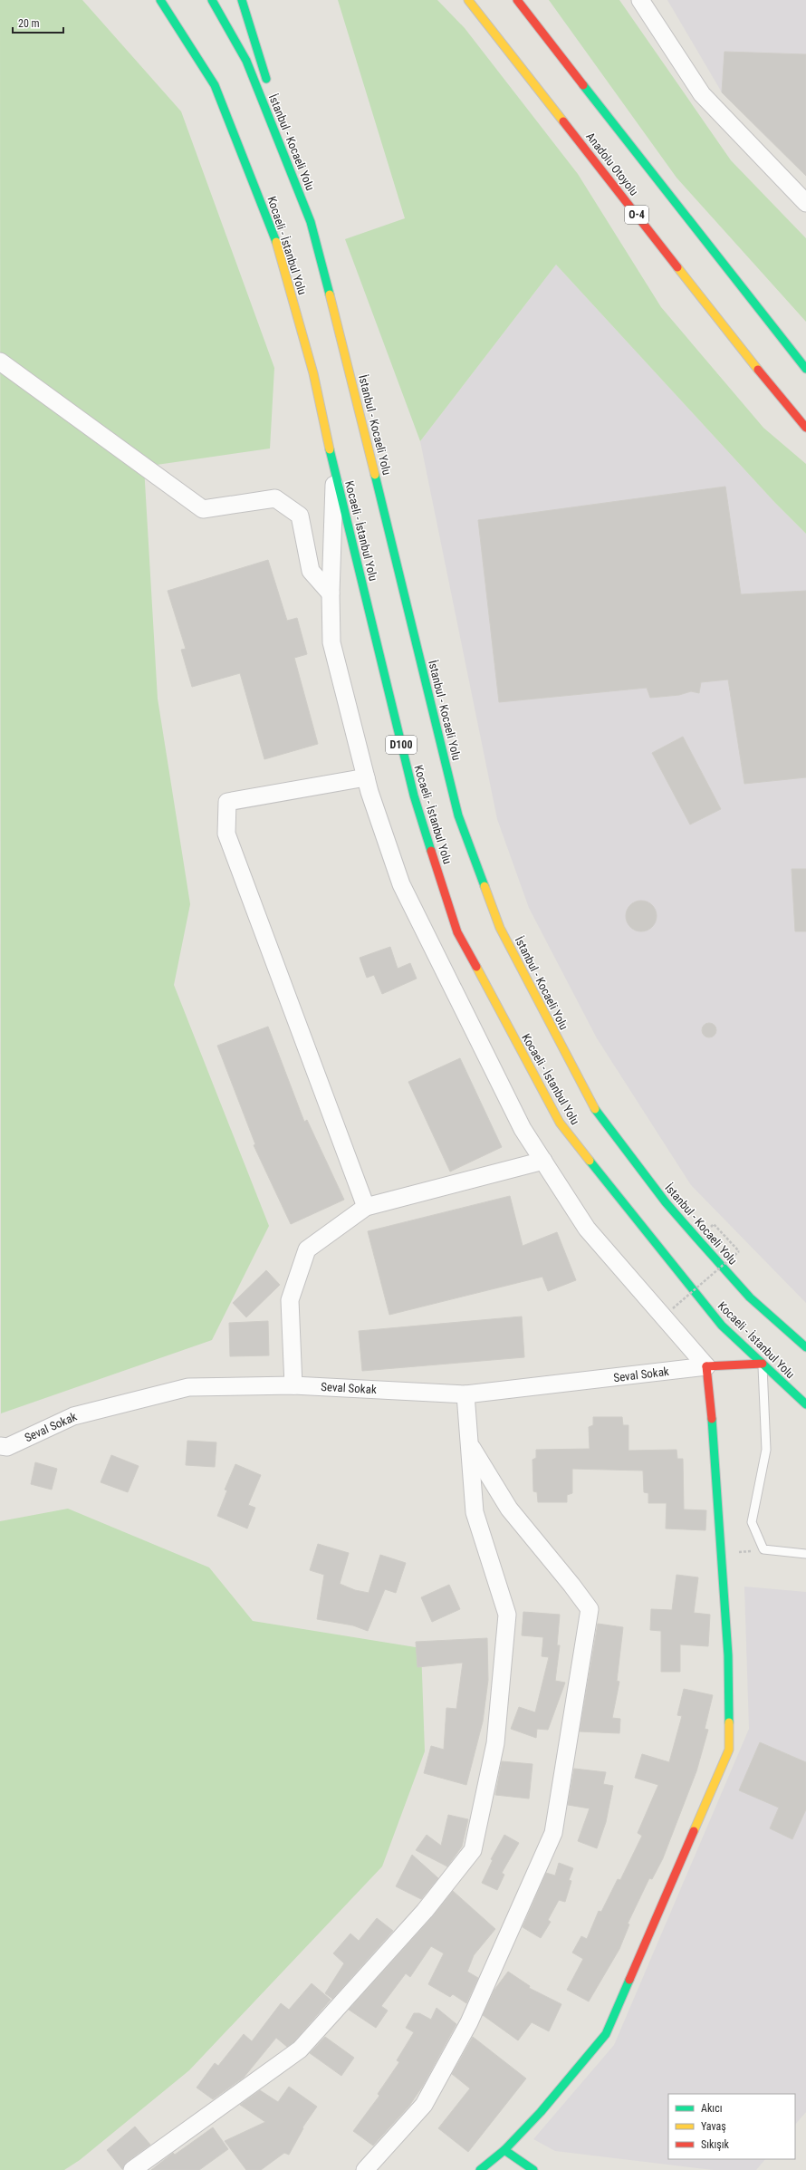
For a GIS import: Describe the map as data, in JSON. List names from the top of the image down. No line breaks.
{"streets":{"main road":["İstanbul - Kocaeli Yolu","Anadolu Otoyolu","O-4","Kocaeli - İstanbul Yolu","D100"],"street":["Seval Sokak"]},"legend":["Akıcı","Yavaş","Sıkışık"],"scale_bar":"20 m"}
